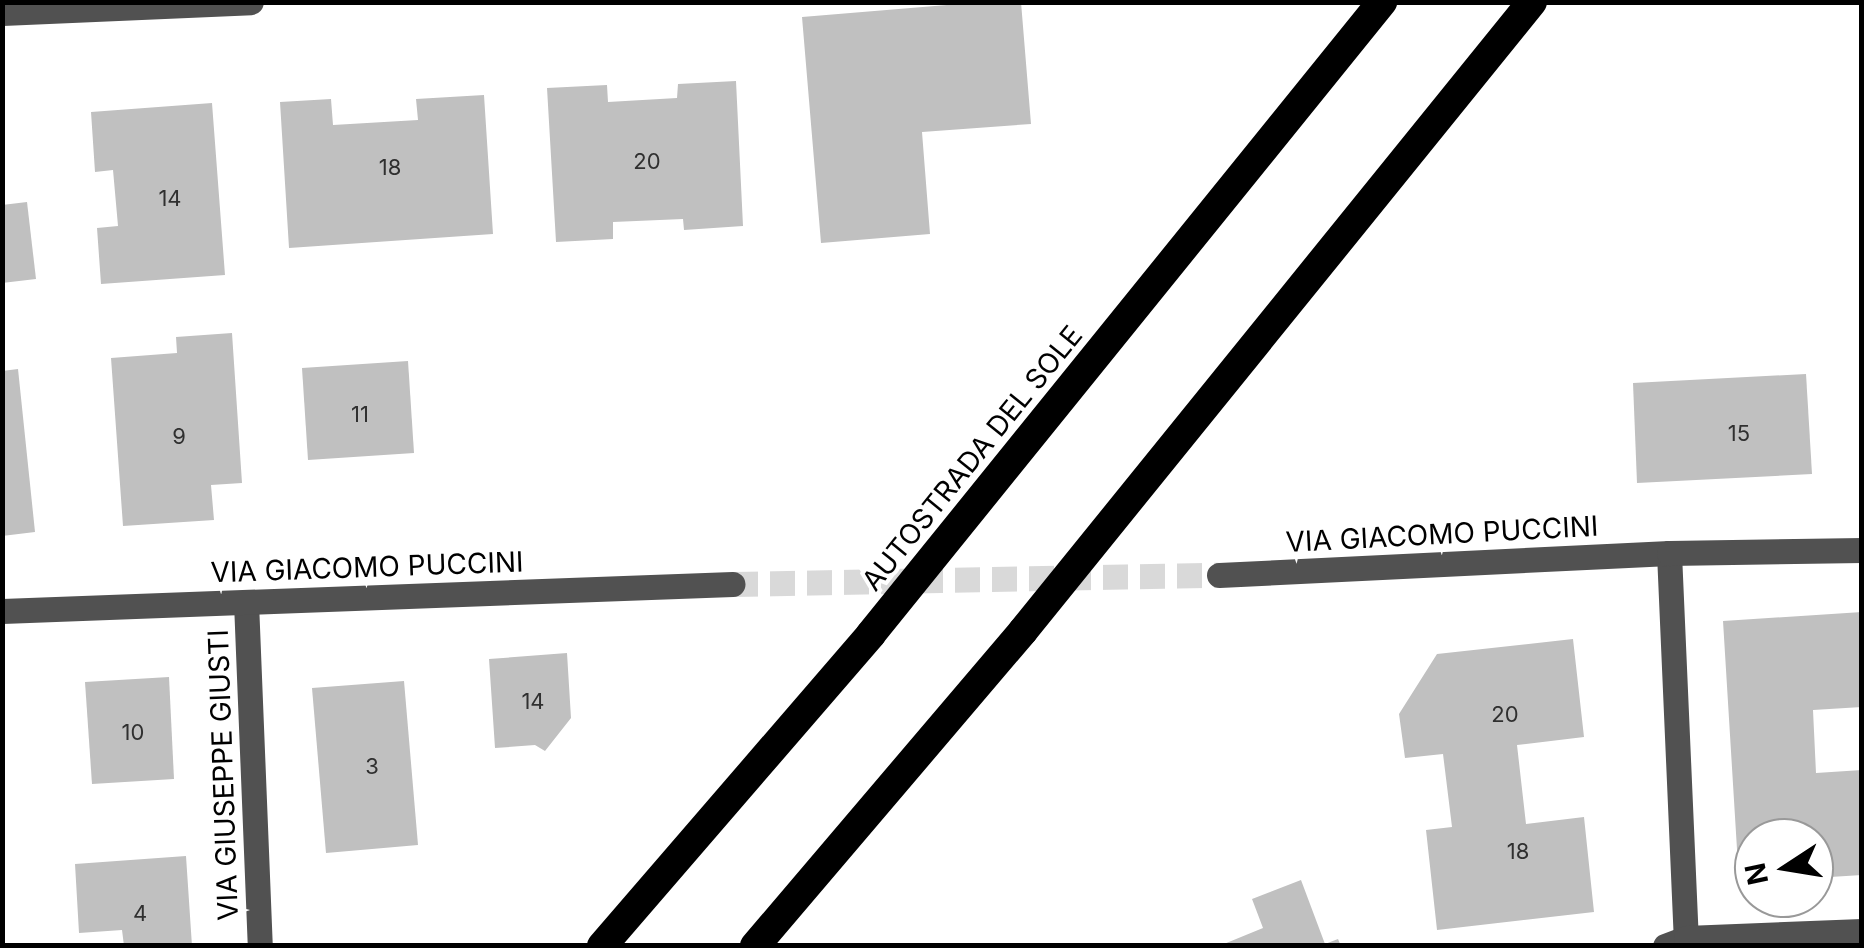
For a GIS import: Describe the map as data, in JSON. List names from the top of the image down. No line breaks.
{"streets":{"highway":["AUTOSTRADA DEL SOLE"],"street":["VIA GIACOMO PUCCINI","VIA GIUSEPPE GIUSTI"]},"crossings":[["VIA GIACOMO PUCCINI","VIA GIUSEPPE GIUSTI"]],"house_numbers":["20","18","14","11","15","9","14","20","10","3","18","4"],"north":"left"}
